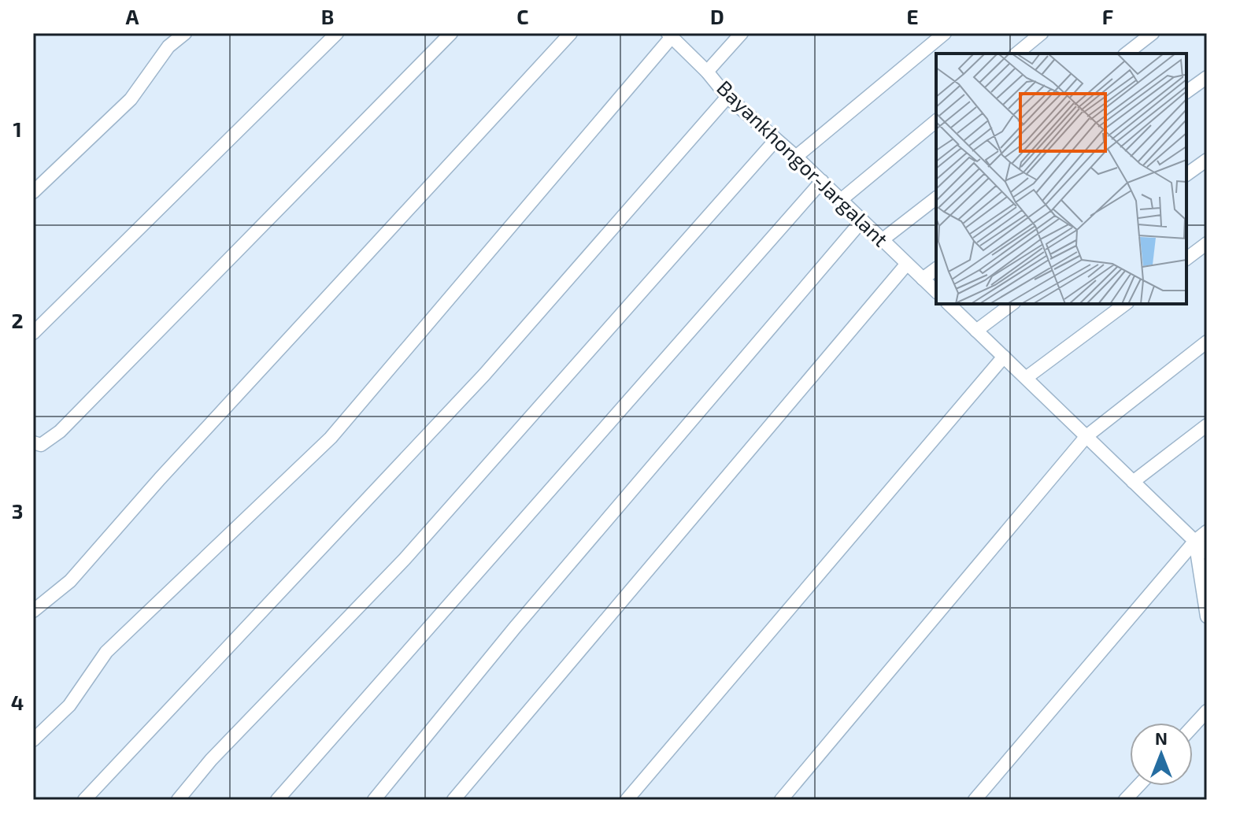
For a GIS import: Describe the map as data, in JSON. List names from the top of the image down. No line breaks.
{"streets":{"street":["Bayankhongor-Jargalant"]},"north":"top","grid":{"columns":["A","B","C","D","E","F"],"rows":["1","2","3","4"]}}
